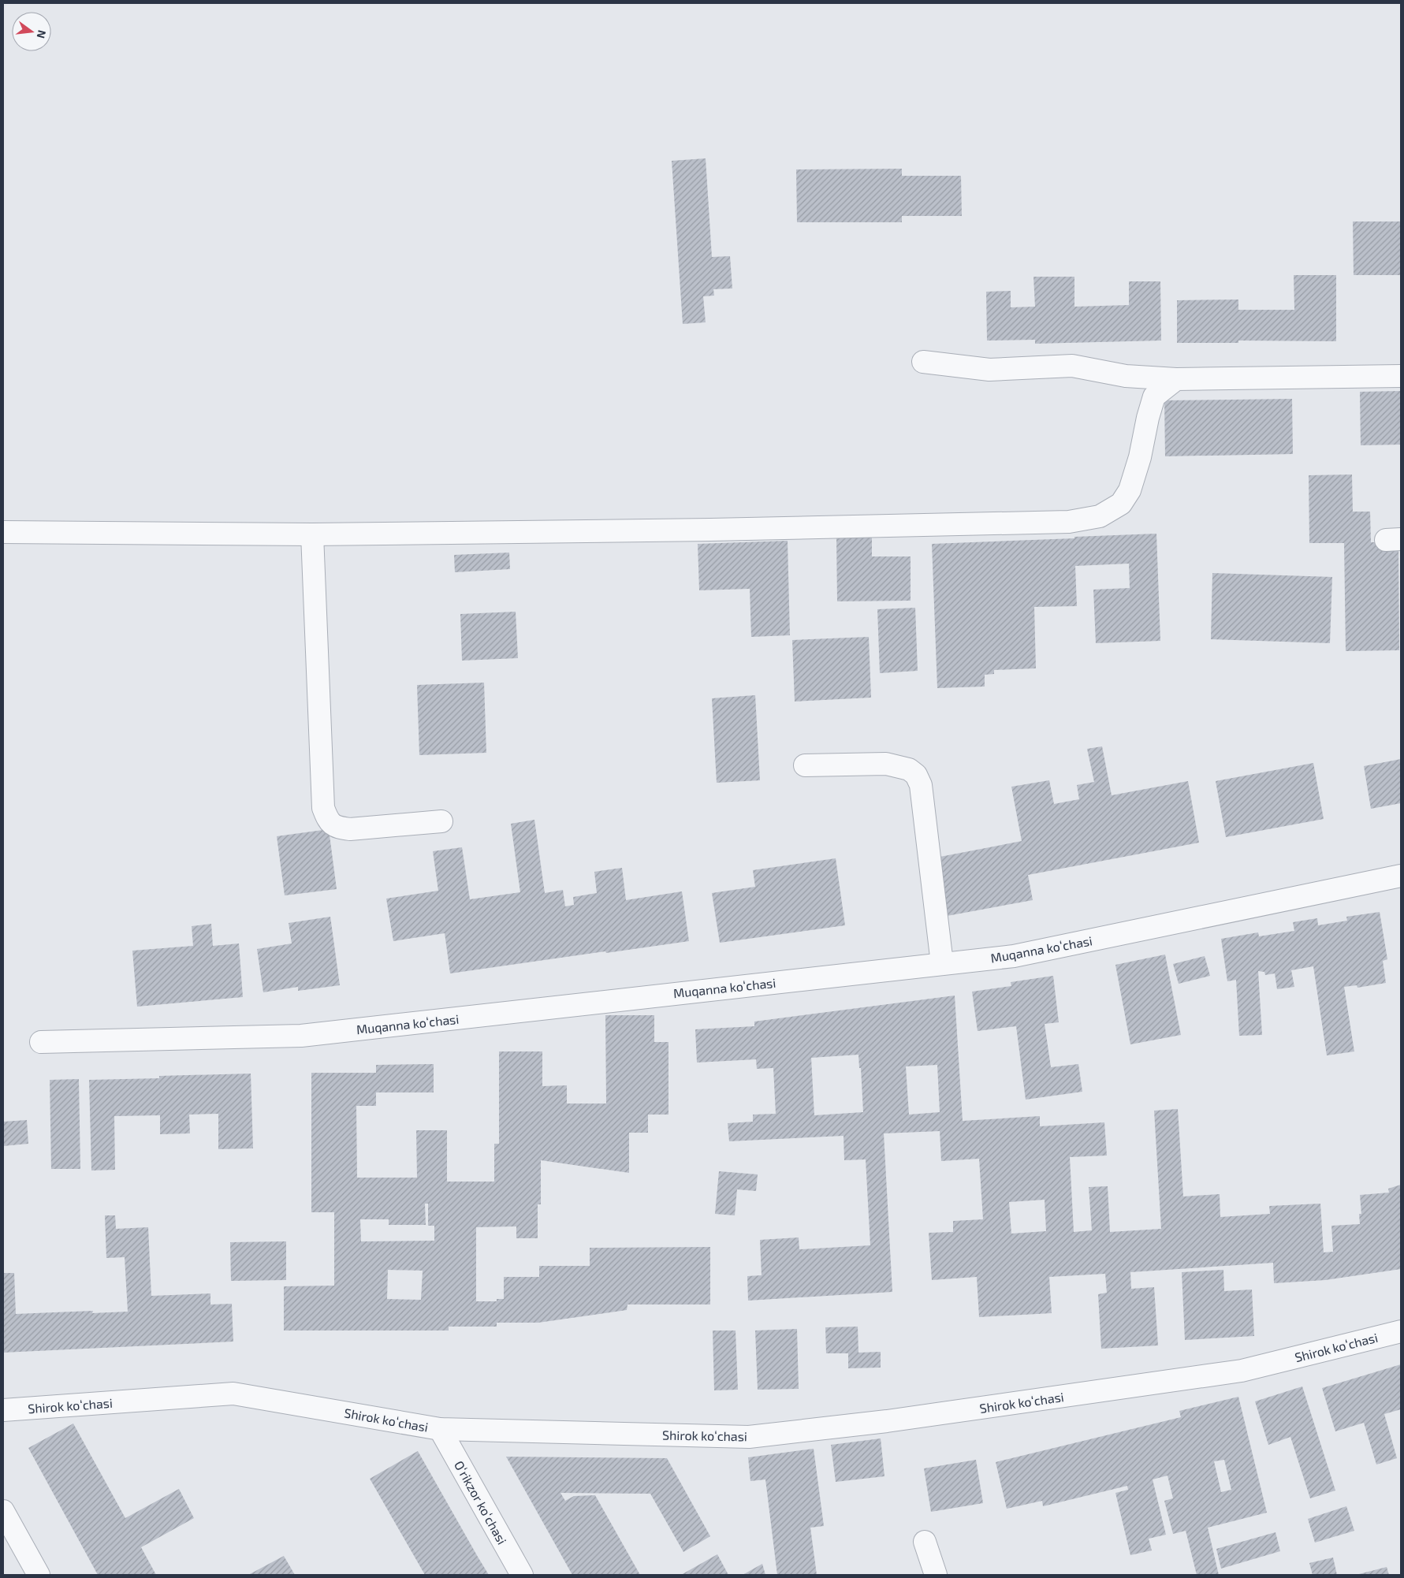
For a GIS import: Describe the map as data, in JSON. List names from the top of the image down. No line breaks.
{"streets":{"street":["Muqanna koʻchasi","Shirok koʻchasi","Oʻrikzor koʻchasi"]},"crossings":[["Shirok koʻchasi","Oʻrikzor koʻchasi"]],"north":"right"}
